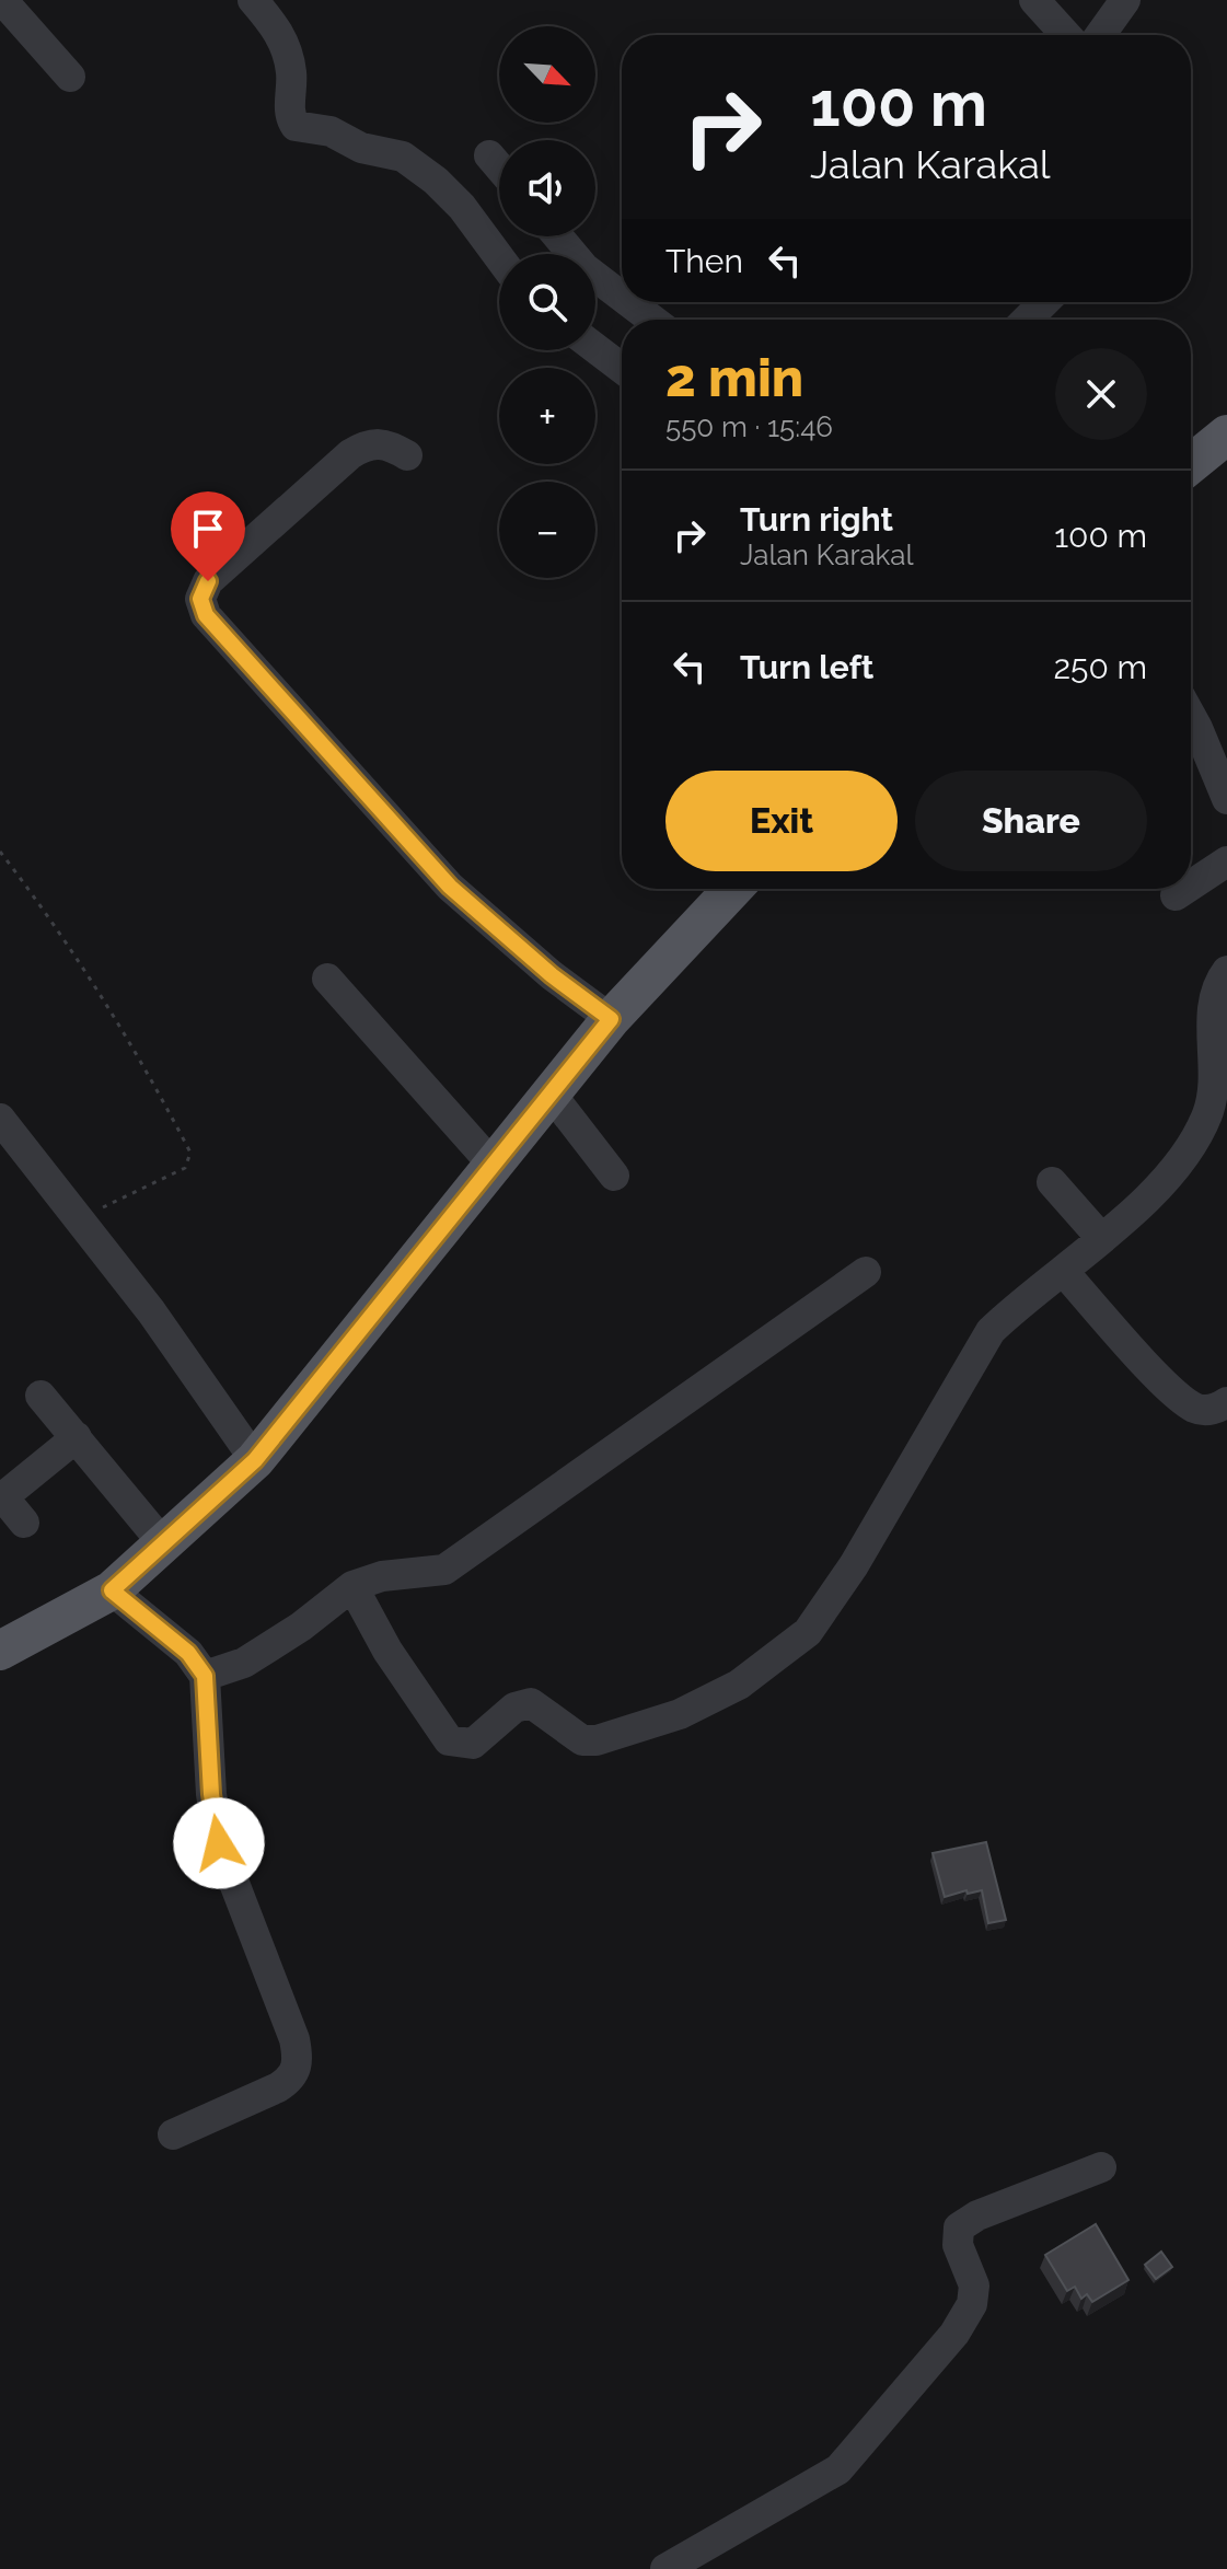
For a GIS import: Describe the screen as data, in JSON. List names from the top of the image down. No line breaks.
{"north":"bottom right","page":{"map_buttons":["+","−"],"turn":["100 m","Jalan Karakal"],"then":"Then","heading":["2 min","550 m · 15:46"],"list":[{"name":"Turn right","note":"Jalan Karakal","value":"100 m"},{"name":"Turn left","value":"250 m"}],"buttons":["Exit","Share"]}}
